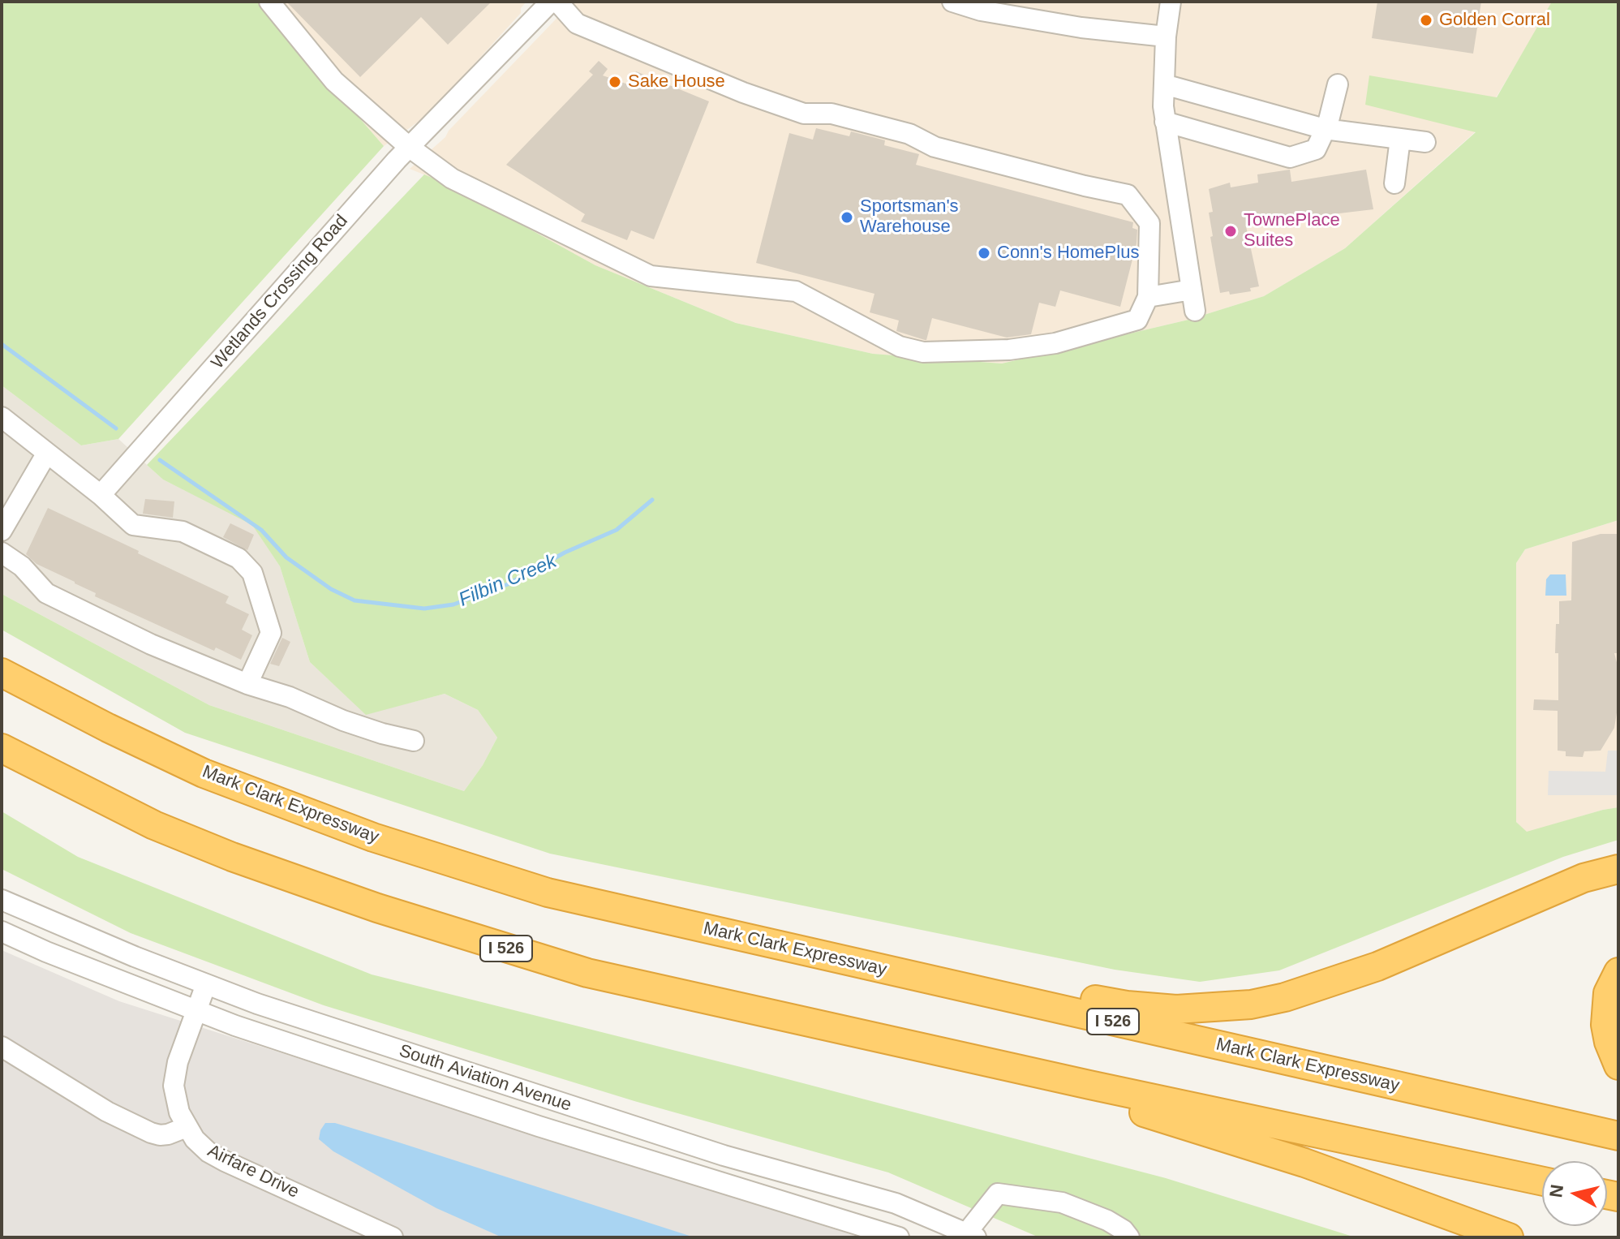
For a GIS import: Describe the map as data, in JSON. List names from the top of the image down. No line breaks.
{"streets":{"highway":["Mark Clark Expressway","I 526"],"street":["Wetlands Crossing Road","South Aviation Avenue","Airfare Drive"]},"crossings":[["South Aviation Avenue","Airfare Drive"]],"water":["Filbin Creek"],"places":["Golden Corral","Sake House","Sportsman's Warehouse","TownePlace Suites","Conn's HomePlus"],"north":"left"}
